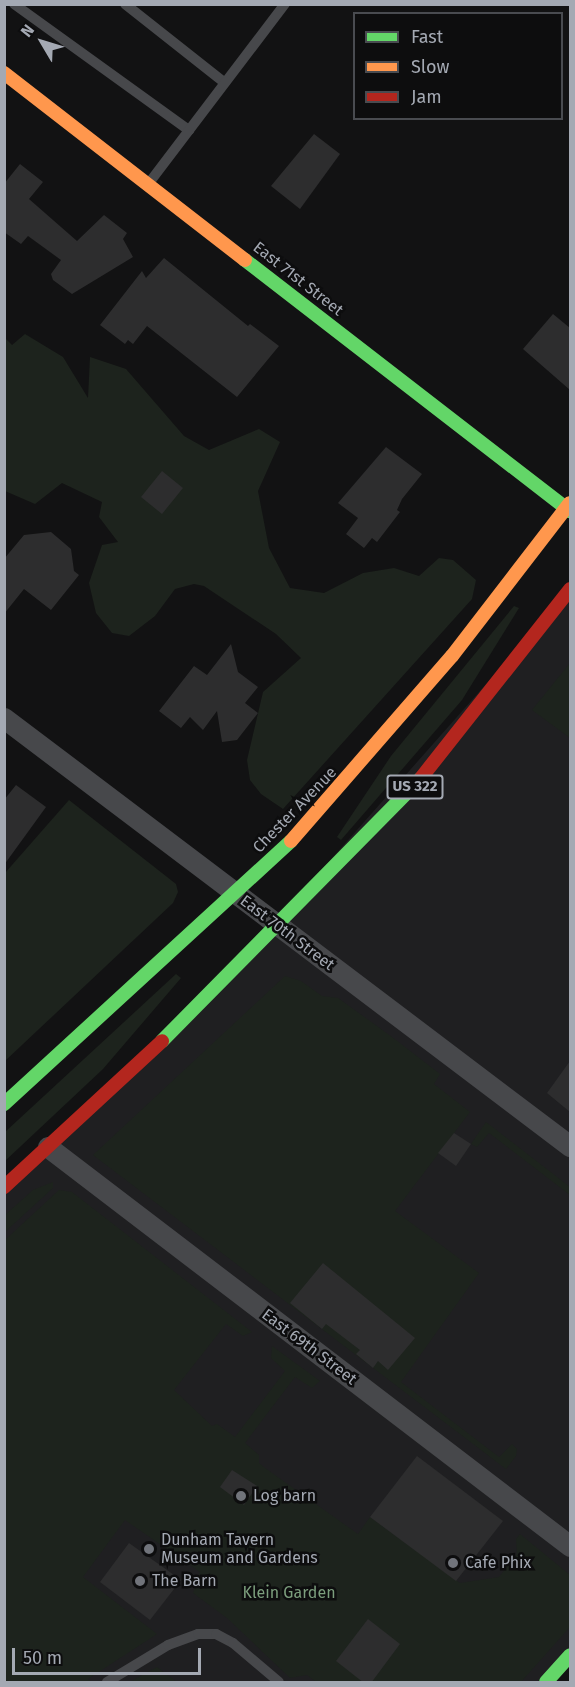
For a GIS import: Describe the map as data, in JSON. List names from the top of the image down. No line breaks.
{"streets":{"main road":["East 71st Street","US 322","Chester Avenue"],"street":["East 70th Street","East 69th Street"]},"crossings":[["East 71st Street","Chester Avenue"],["US 322","East 70th Street"],["US 322","East 69th Street"],["Chester Avenue","East 70th Street"]],"parks":["Klein Garden"],"places":["Log barn","Dunham Tavern Museum and Gardens","Cafe Phix","The Barn"],"legend":["Fast","Slow","Jam"],"scale_bar":"50 m","north":"top left"}
